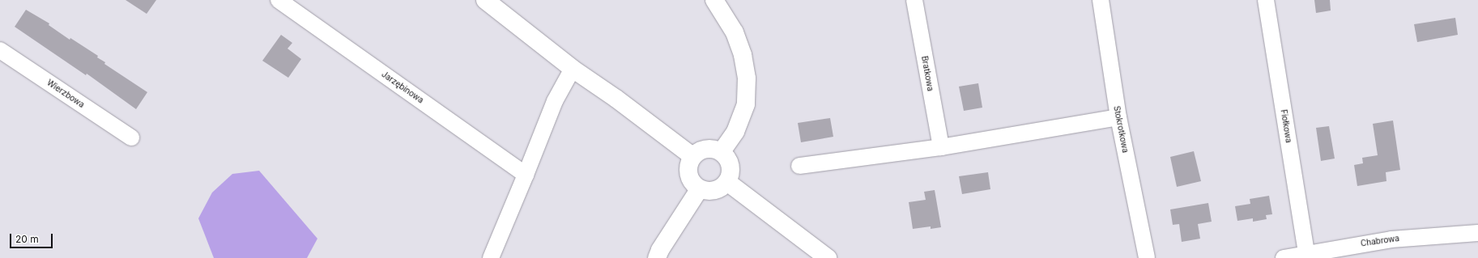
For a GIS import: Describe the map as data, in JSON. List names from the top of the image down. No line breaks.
{"streets":{"street":["Bratkowa","Jarzębinowa","Wierzbowa","Fiołkowa","Stokrotkowa","Chabrowa"]},"crossings":[["Fiołkowa","Chabrowa"]],"scale_bar":"20 m"}
